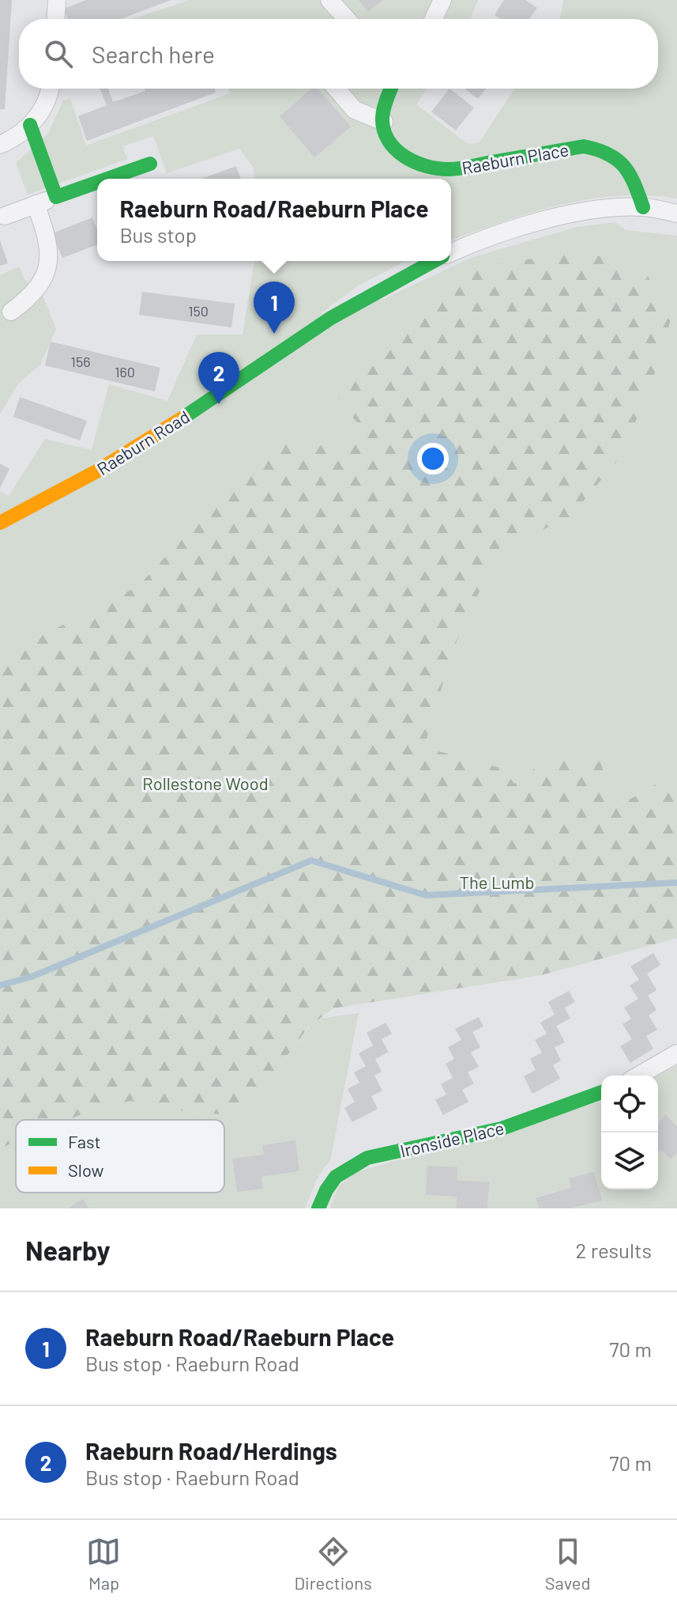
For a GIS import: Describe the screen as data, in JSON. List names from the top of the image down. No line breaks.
{"streets":{"street":["Raeburn Place","Raeburn Road","Ironside Place"]},"crossings":[["Raeburn Place","Raeburn Road"]],"parks":["Rollestone Wood","The Lumb"],"house_numbers":["150","156","160"],"legend":["Fast","Slow"],"page":{"search":"Search here","popup":["Raeburn Road/Raeburn Place","Bus stop"],"pins":["1","2"],"heading":["Nearby","2 results"],"list":[{"mark":"1","name":"Raeburn Road/Raeburn Place","note":"Bus stop · Raeburn Road","value":"70 m"},{"mark":"2","name":"Raeburn Road/Herdings","note":"Bus stop · Raeburn Road","value":"70 m"}],"nav":["Map","Directions","Saved"]}}
